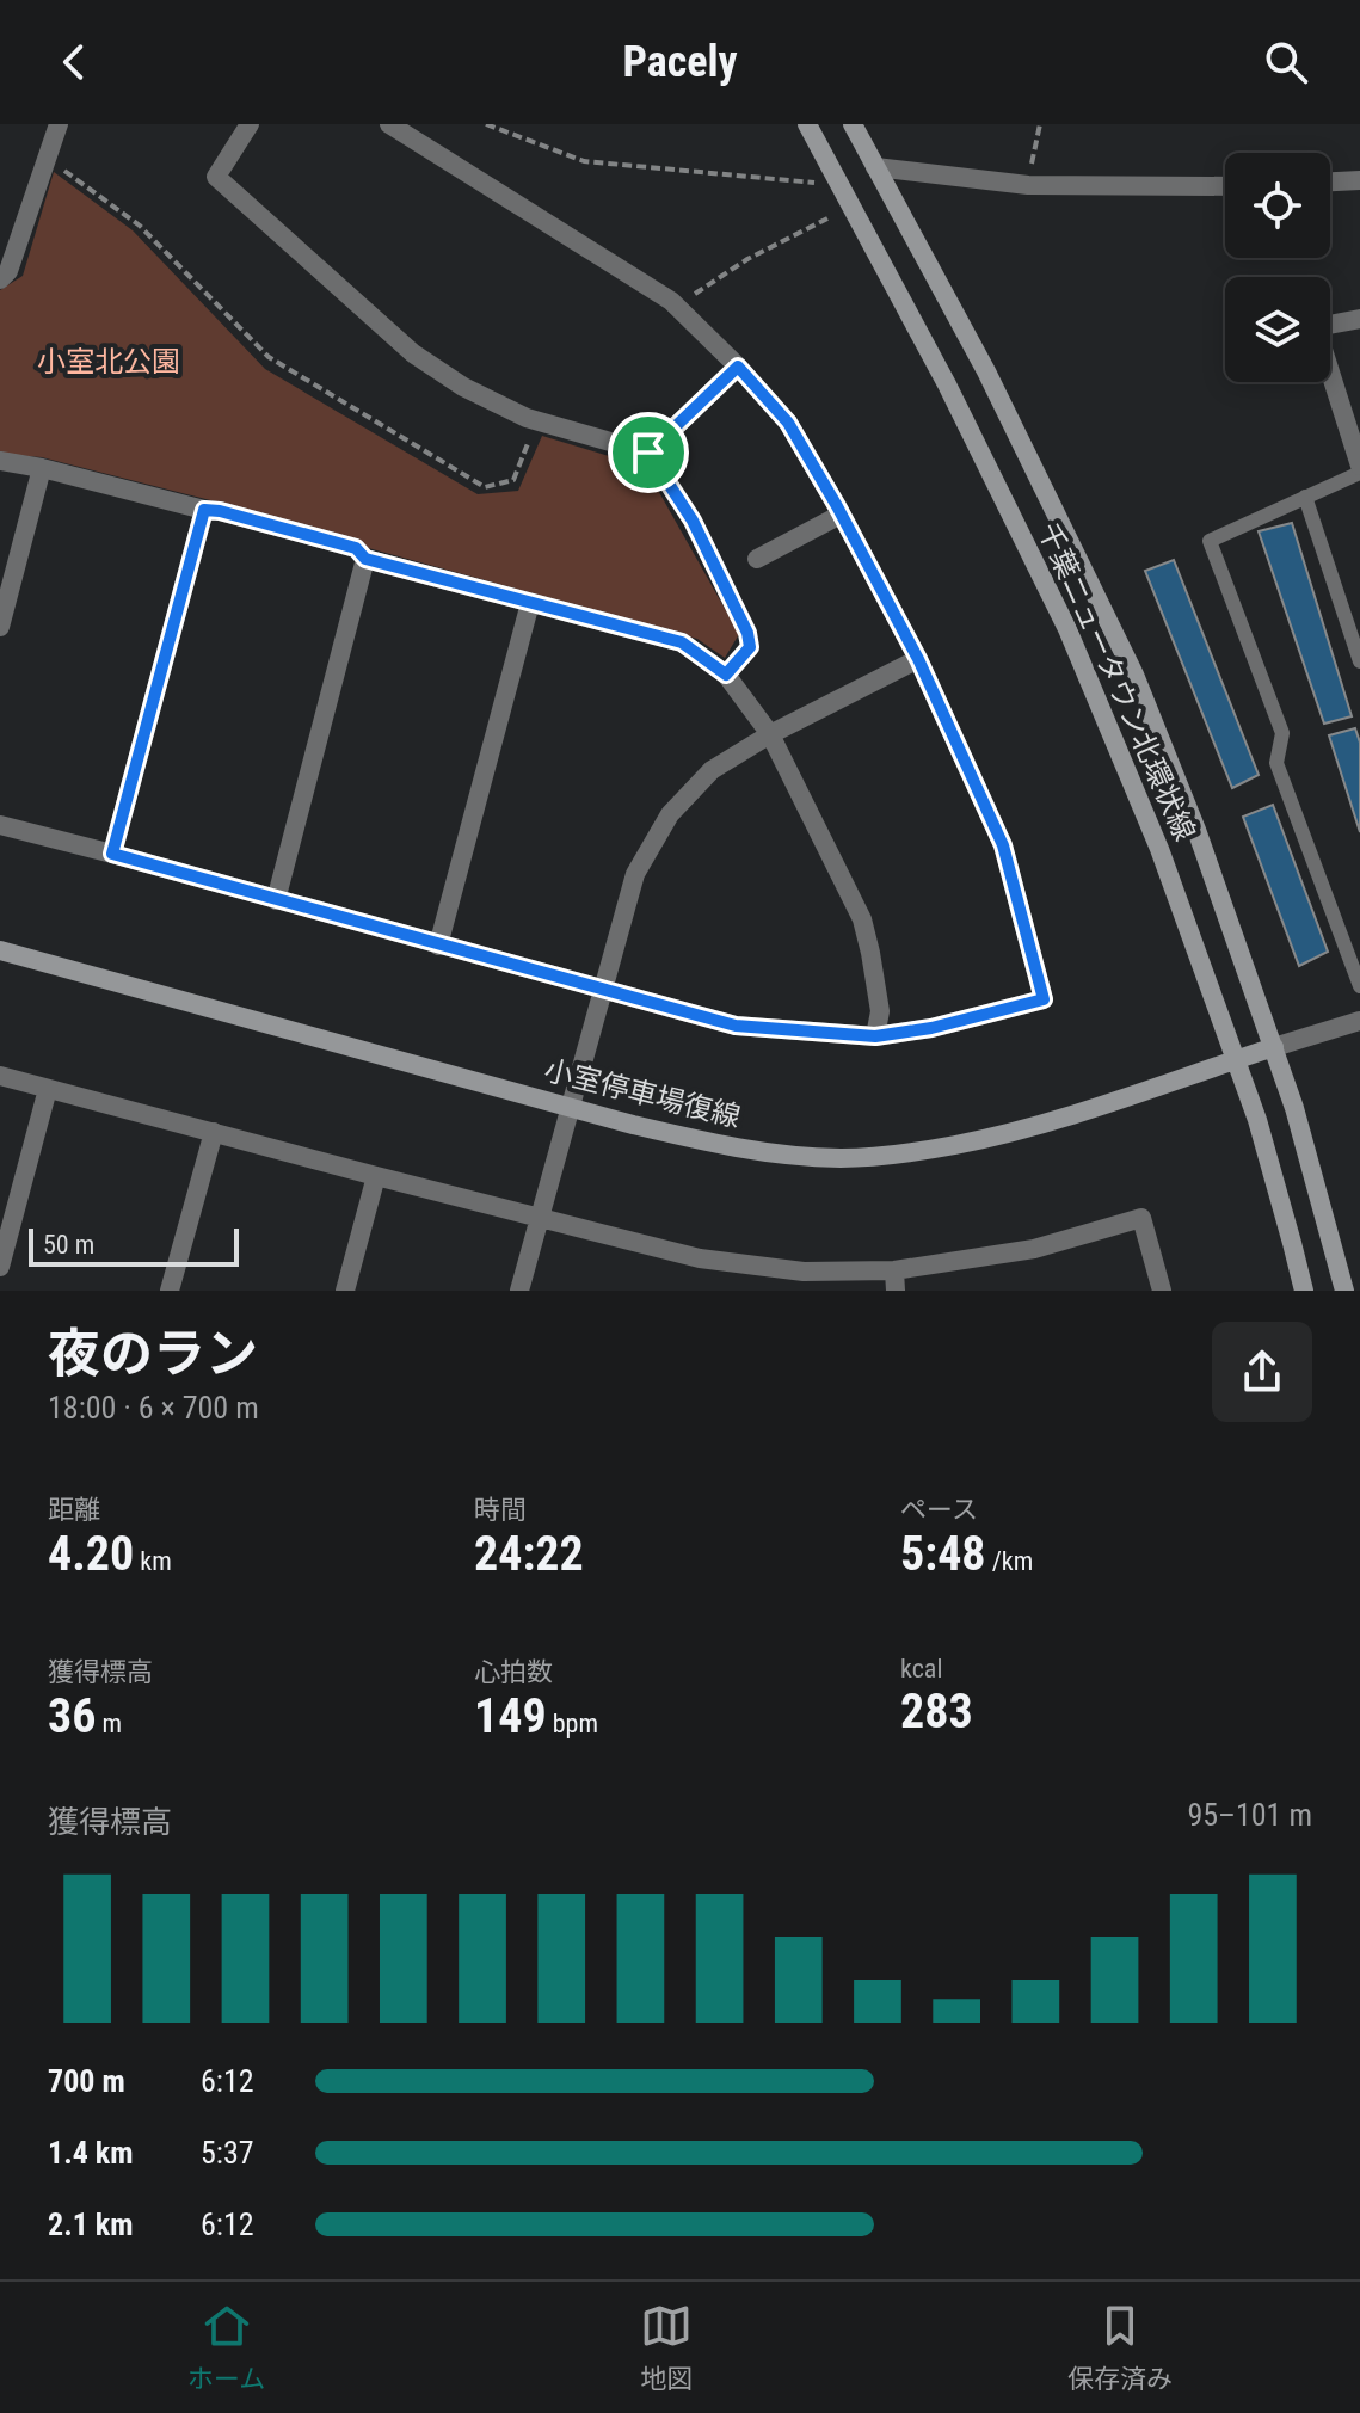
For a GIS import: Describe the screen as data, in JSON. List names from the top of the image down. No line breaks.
{"streets":{"main road":["千葉ニュータウン北環状線","小室停車場復線"]},"crossings":[["千葉ニュータウン北環状線","小室停車場復線"]],"parks":["小室北公園"],"scale_bar":"50 m","page":{"header":"Pacely","scale":"50 m","heading":["夜のラン","18:00 · 6 × 700 m"],"stats":[["距離","4.20 km"],["時間","24:22"],["ペース","5:48 /km"],["獲得標高","36 m"],["心拍数","149 bpm"],["kcal","283"]],"chart":["獲得標高","95–101 m"],"list":[{"name":"700 m","note":"6:12"},{"name":"1.4 km","note":"5:37"},{"name":"2.1 km","note":"6:12"}],"tabs":["ホーム","地図","保存済み"]}}
